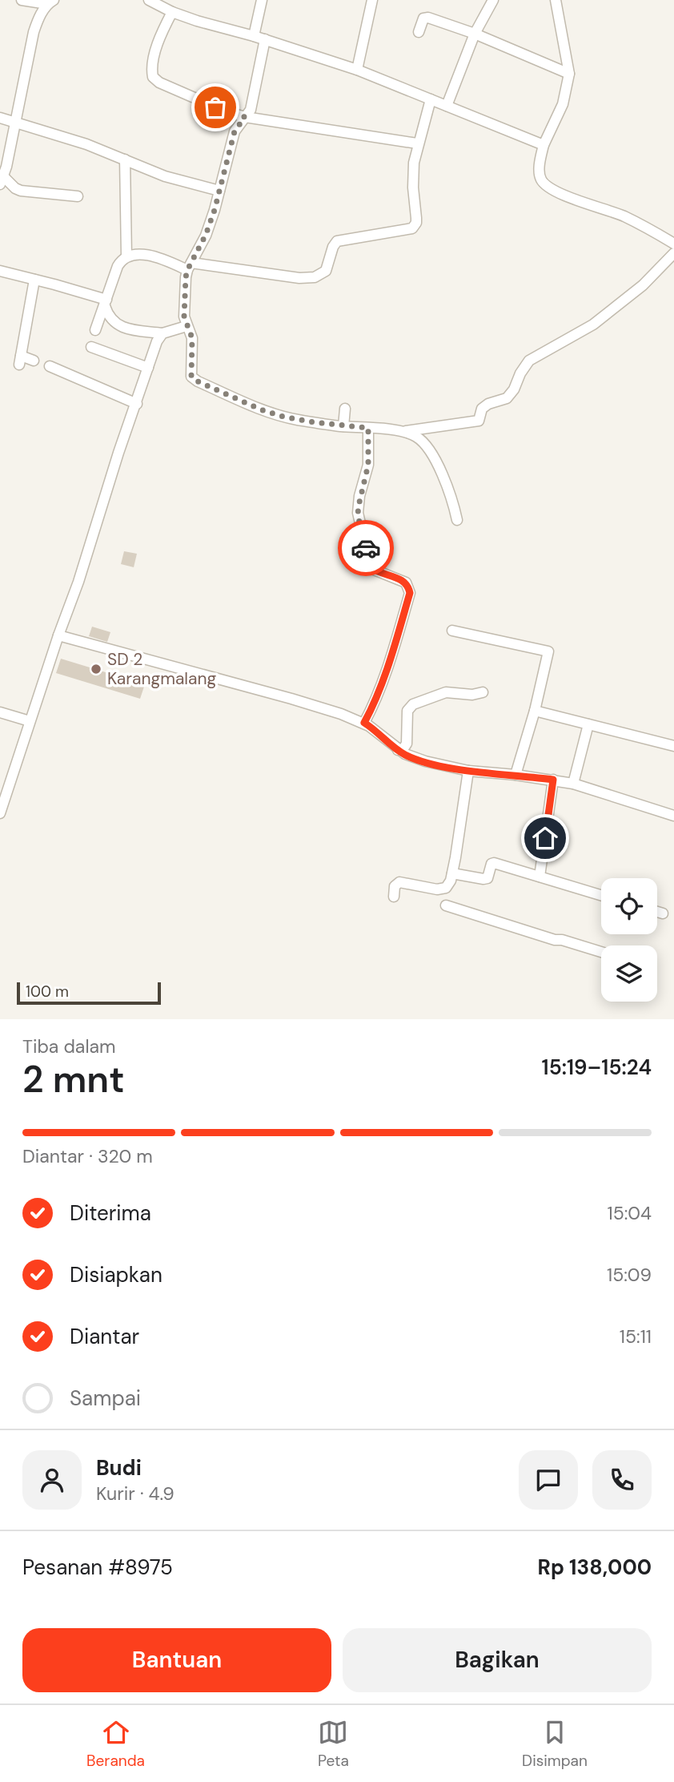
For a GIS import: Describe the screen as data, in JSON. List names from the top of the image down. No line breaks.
{"places":["SD 2 Karangmalang"],"scale_bar":"100 m","page":{"scale":"100 m","heading":["2 mnt","Tiba dalam","15:19–15:24"],"panel":["Budi","Kurir · 4.9","Pesanan #8975","Rp 138,000"],"bar":"Diantar · 320 m","list":[["Diterima","15:04"],["Disiapkan","15:09"],["Diantar","15:11"],"Sampai"],"buttons":["Bantuan","Bagikan"],"tabs":["Beranda","Peta","Disimpan"]}}
